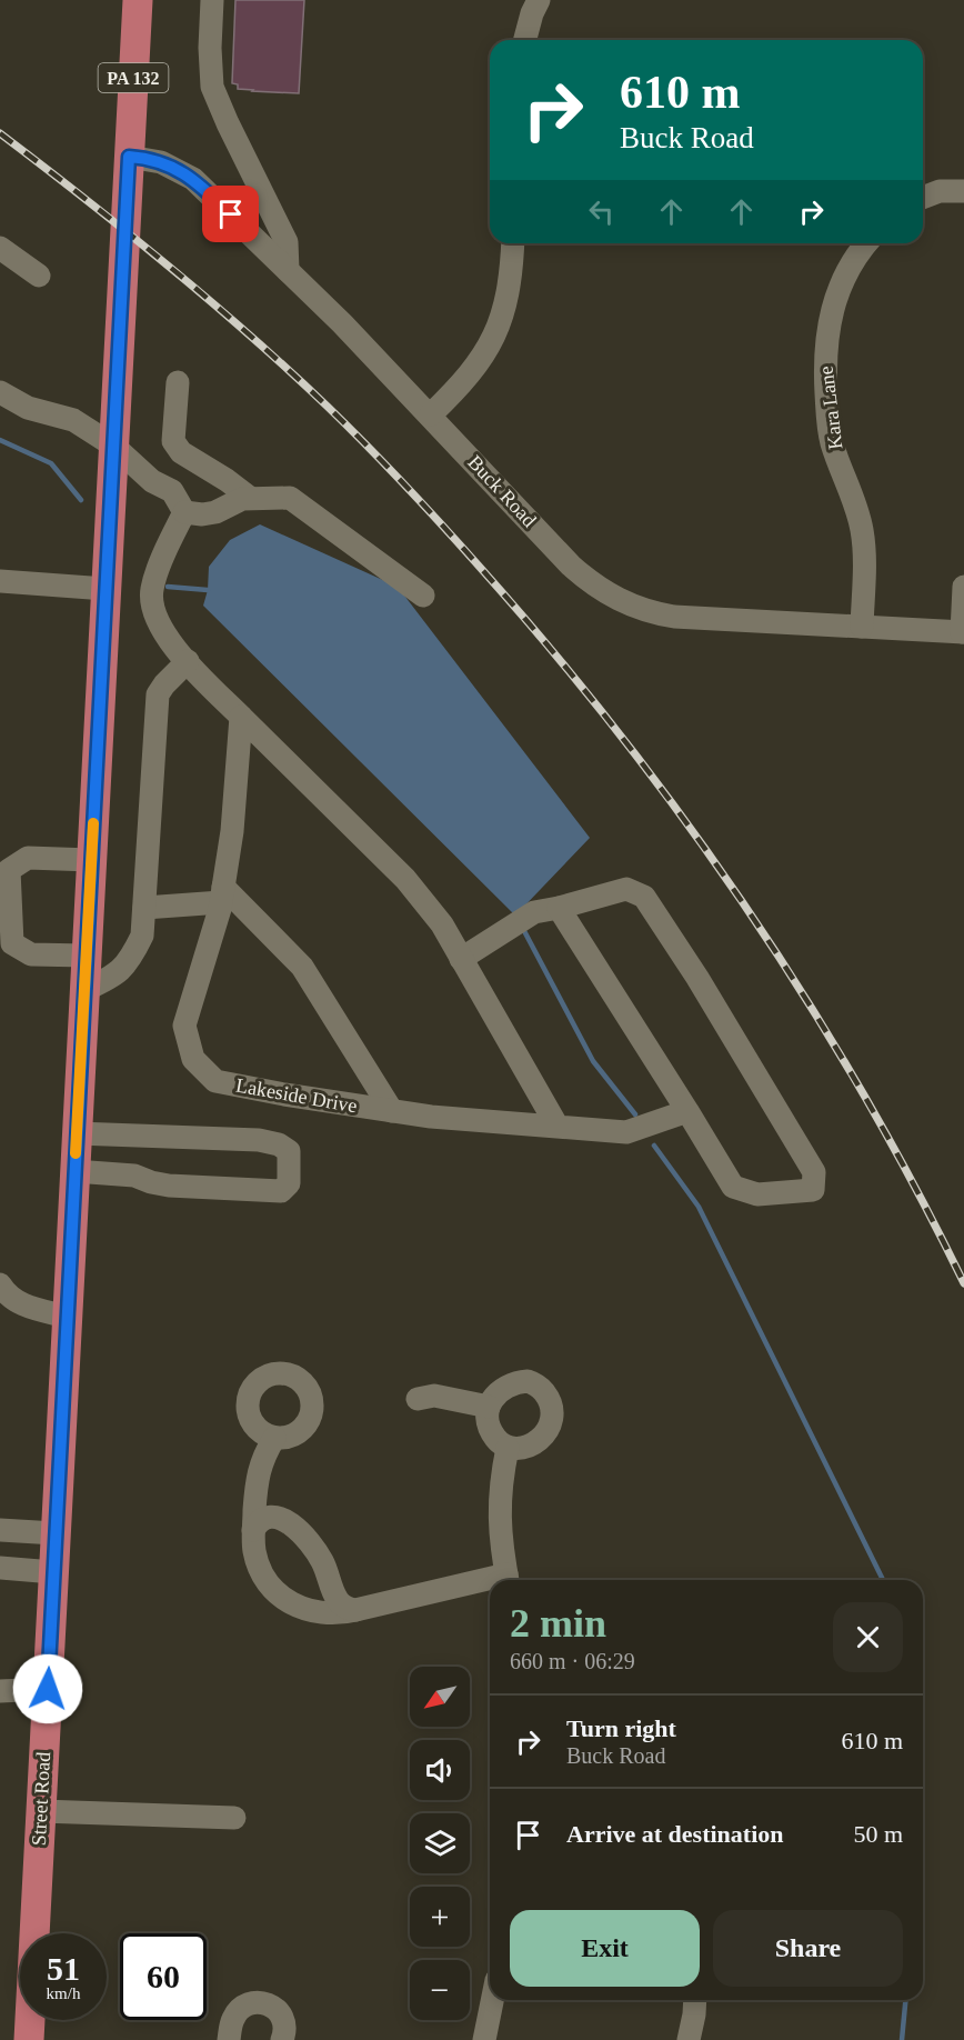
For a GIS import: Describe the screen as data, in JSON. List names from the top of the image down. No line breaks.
{"streets":{"main road":["PA 132","Street Road"],"street":["Kara Lane","Buck Road","Lakeside Drive"]},"crossings":[["Kara Lane","Buck Road"],["Buck Road","Street Road"]],"north":"bottom left","page":{"turn":["610 m","Buck Road"],"heading":["2 min","660 m · 06:29"],"map_buttons":["+","−"],"list":[{"name":"Turn right","note":"Buck Road","value":"610 m"},{"name":"Arrive at destination","value":"50 m"}],"buttons":["Exit","Share"],"speed":"51 km/h","limit":"60"}}
